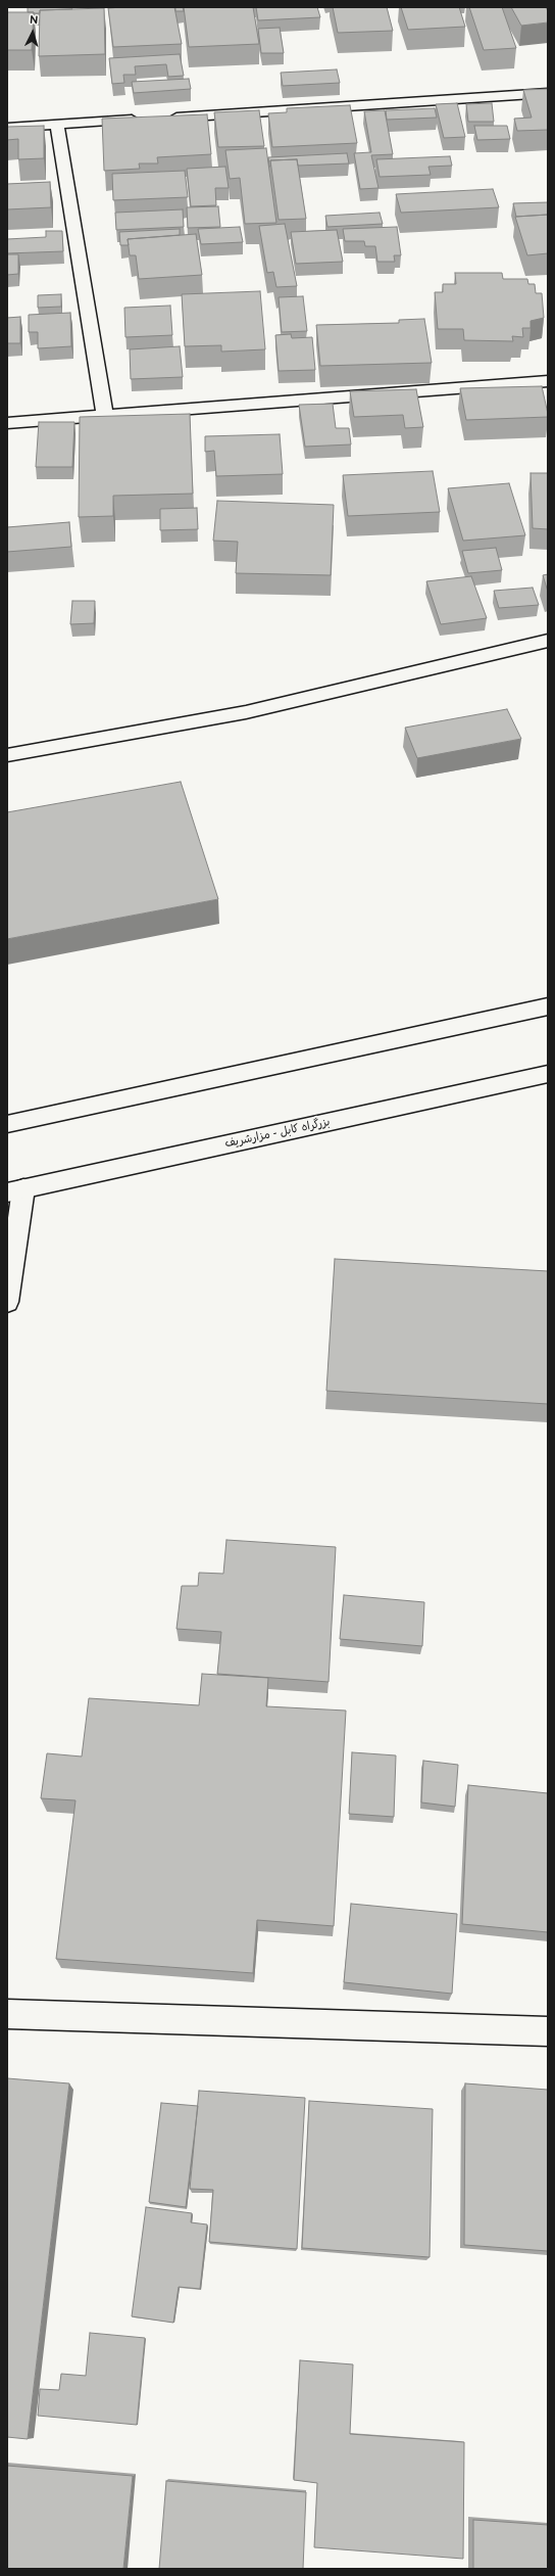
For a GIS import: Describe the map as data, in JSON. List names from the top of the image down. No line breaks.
{"streets":{"main road":["بزرگراه کابل - مزارشریف"]},"north":"top"}
